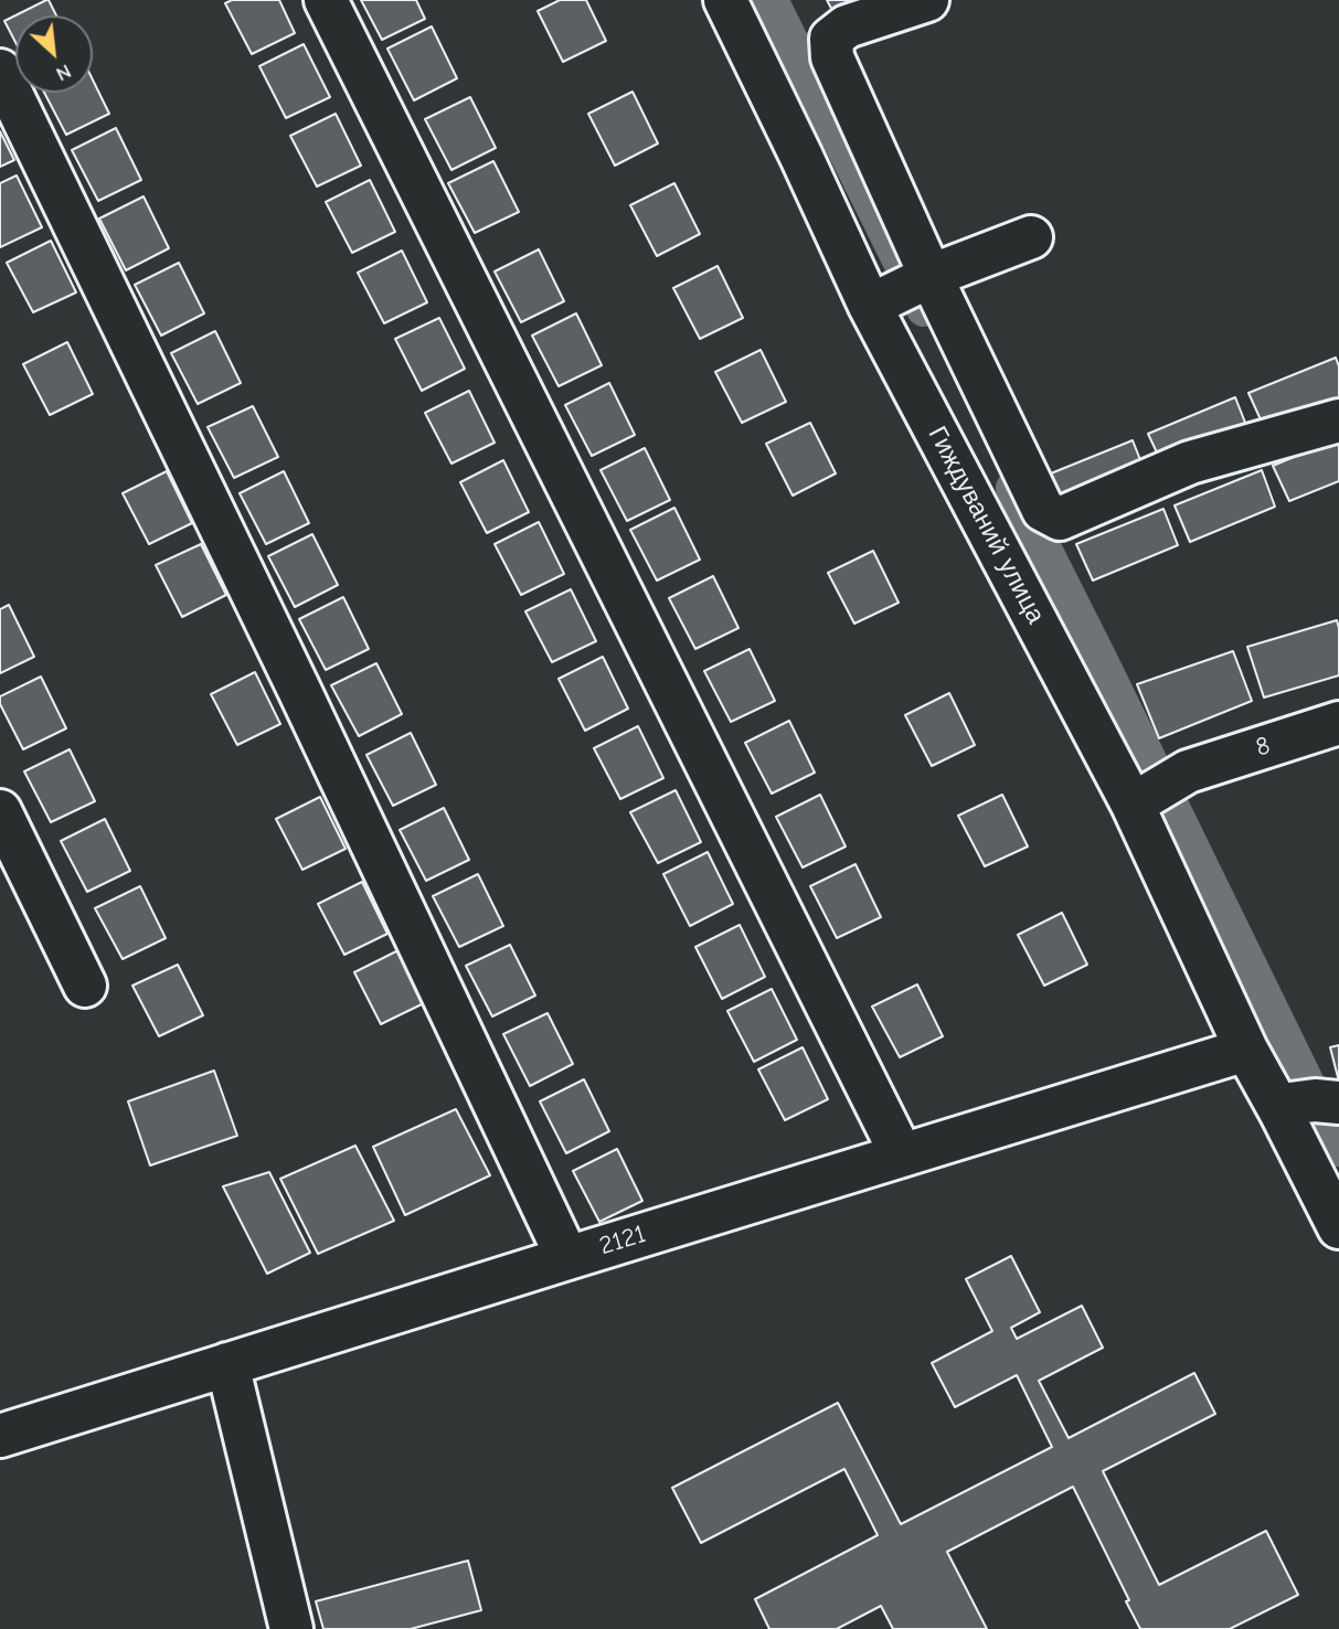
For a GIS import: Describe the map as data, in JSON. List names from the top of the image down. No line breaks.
{"streets":{"street":["Гиждуваний улица","8","2121"]},"crossings":[["Гиждуваний улица","8"],["Гиждуваний улица","2121"]],"north":"bottom right"}
